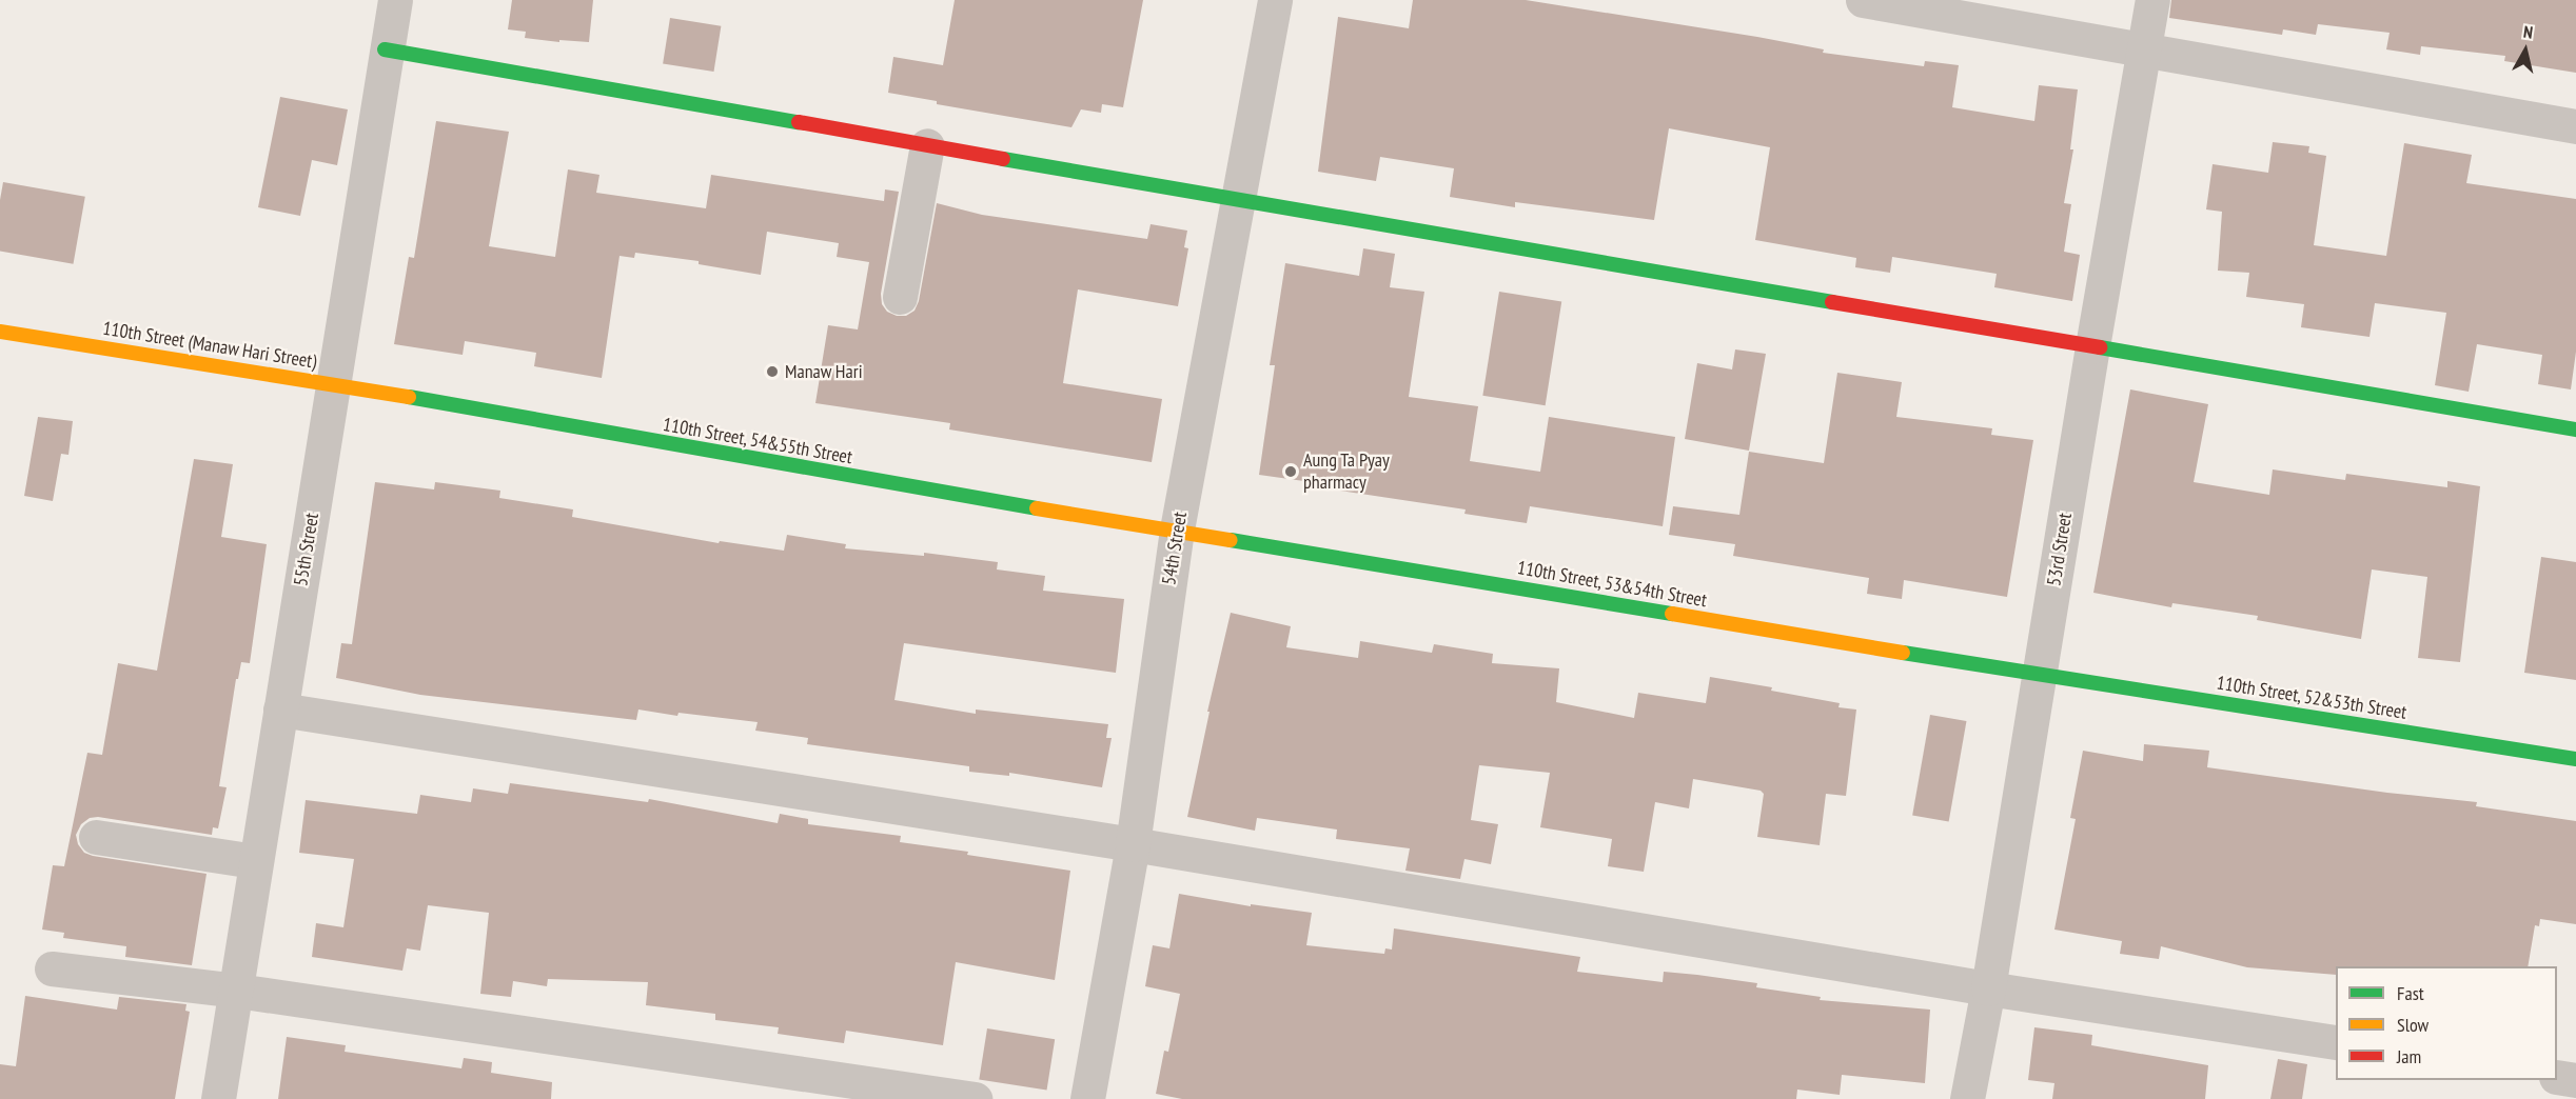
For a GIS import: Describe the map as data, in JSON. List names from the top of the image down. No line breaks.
{"streets":{"main road":["110th Street (Manaw Hari Street)","110th Street, 54&55th Street","110th Street, 53&54th Street","110th Street, 52&53th Street"],"street":["54th Street","55th Street","53rd Street"]},"crossings":[["110th Street (Manaw Hari Street)","110th Street, 54&55th Street"],["110th Street (Manaw Hari Street)","55th Street"],["110th Street, 54&55th Street","54th Street"],["110th Street, 54&55th Street","55th Street"],["110th Street, 54&55th Street","110th Street, 53&54th Street"],["54th Street","110th Street, 53&54th Street"],["53rd Street","110th Street, 53&54th Street"],["53rd Street","110th Street, 52&53th Street"],["110th Street, 53&54th Street","110th Street, 52&53th Street"]],"places":["Manaw Hari","Aung Ta Pyay pharmacy"],"legend":["Fast","Slow","Jam"],"north":"top"}
